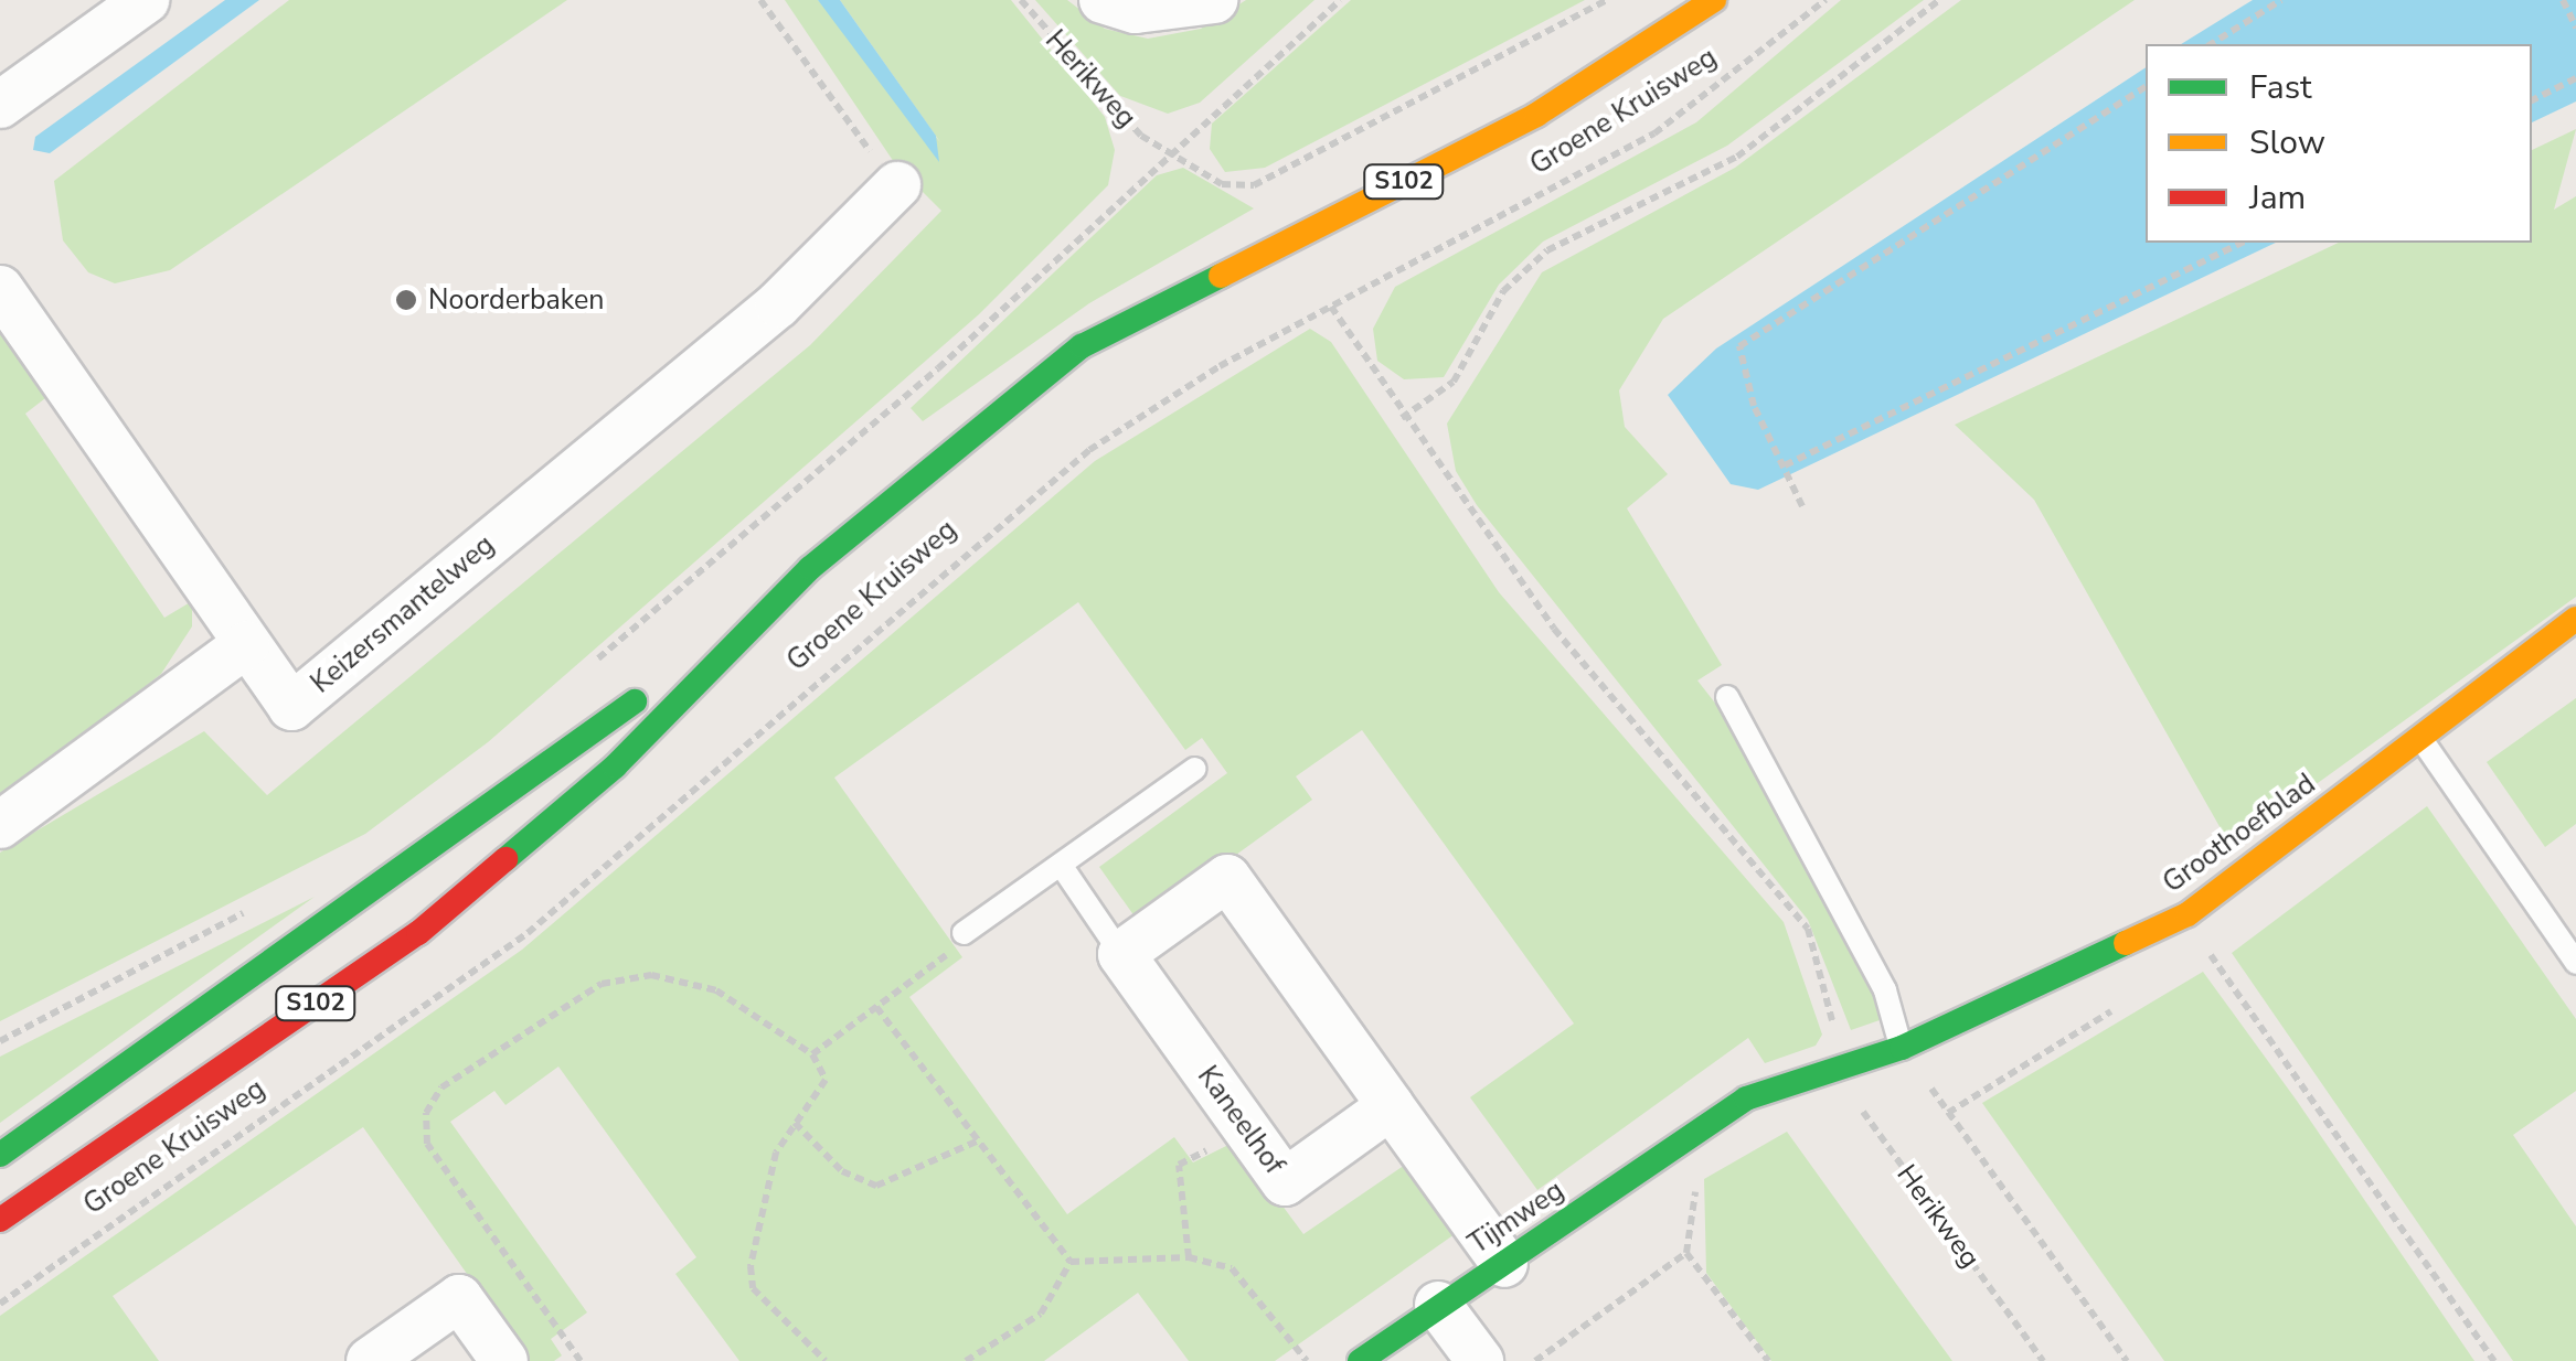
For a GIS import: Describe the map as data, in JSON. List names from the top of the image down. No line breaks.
{"streets":{"main road":["Groene Kruisweg","S102","Groothoefblad","Tijmweg"],"street":["Keizersmantelweg","Kaneelhof"],"path":["Herikweg"]},"crossings":[["Herikweg","Groene Kruisweg"],["Herikweg","Groothoefblad"],["Herikweg","Tijmweg"],["Groothoefblad","Tijmweg"]],"places":["Noorderbaken"],"legend":["Fast","Slow","Jam"]}
